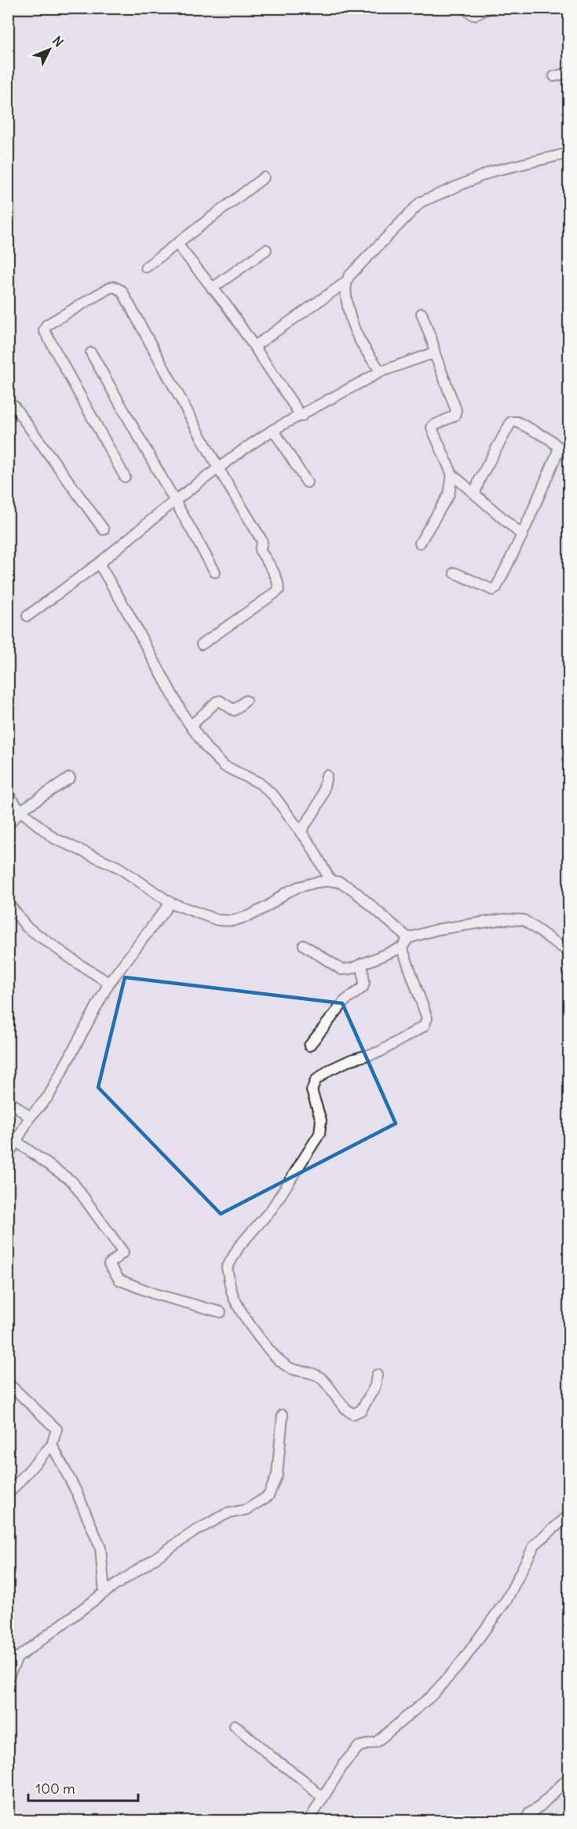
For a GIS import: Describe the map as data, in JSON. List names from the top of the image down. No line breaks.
{"scale_bar":"100 m","north":"top right"}
